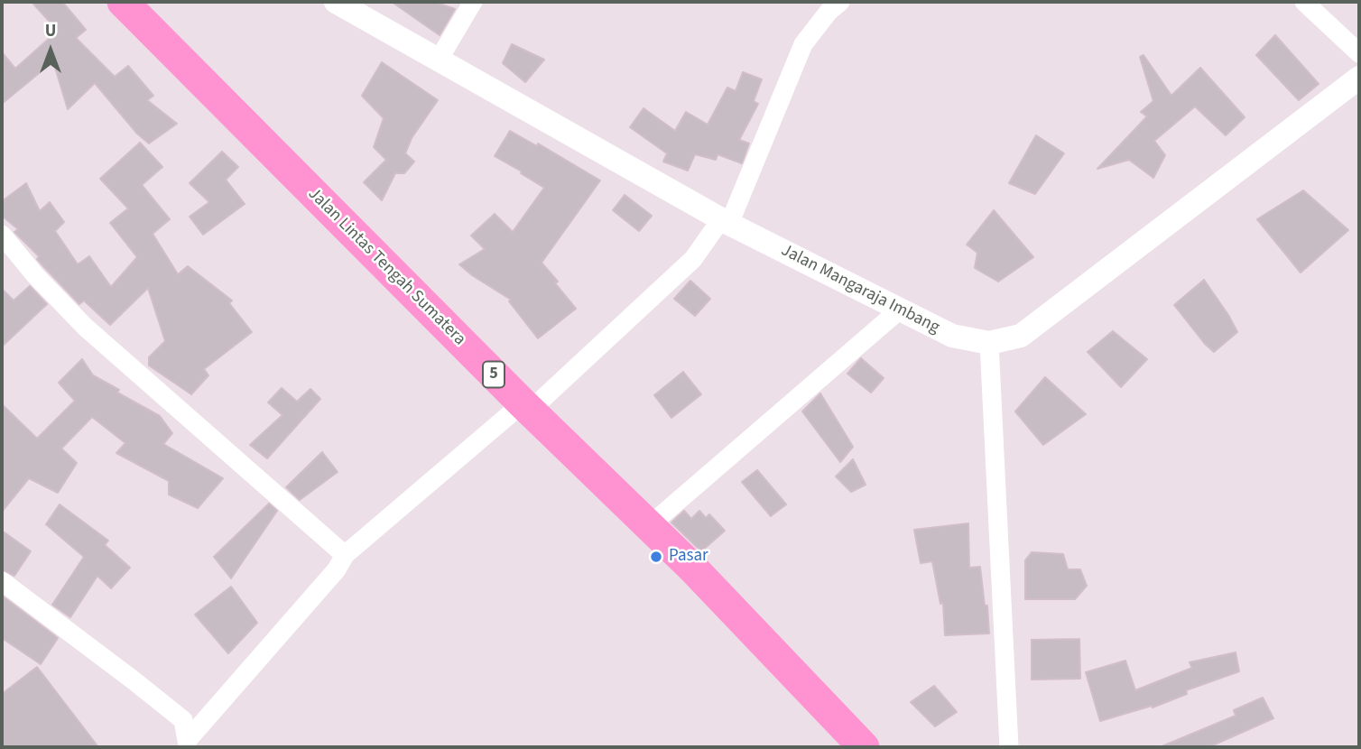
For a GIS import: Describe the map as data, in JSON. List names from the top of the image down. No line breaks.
{"streets":{"highway":["Jalan Lintas Tengah Sumatera","5"],"street":["Jalan Mangaraja Imbang"]},"places":["Pasar"],"north":"top"}
